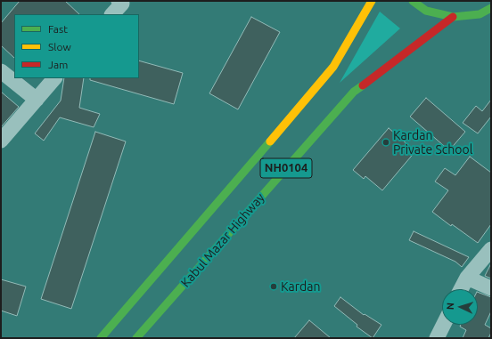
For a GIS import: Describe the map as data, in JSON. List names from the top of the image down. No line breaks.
{"streets":{"highway":["NH0104","Kabul Mazar Highway"]},"places":["Kardan Private School","Kardan"],"legend":["Fast","Slow","Jam"],"north":"left"}
